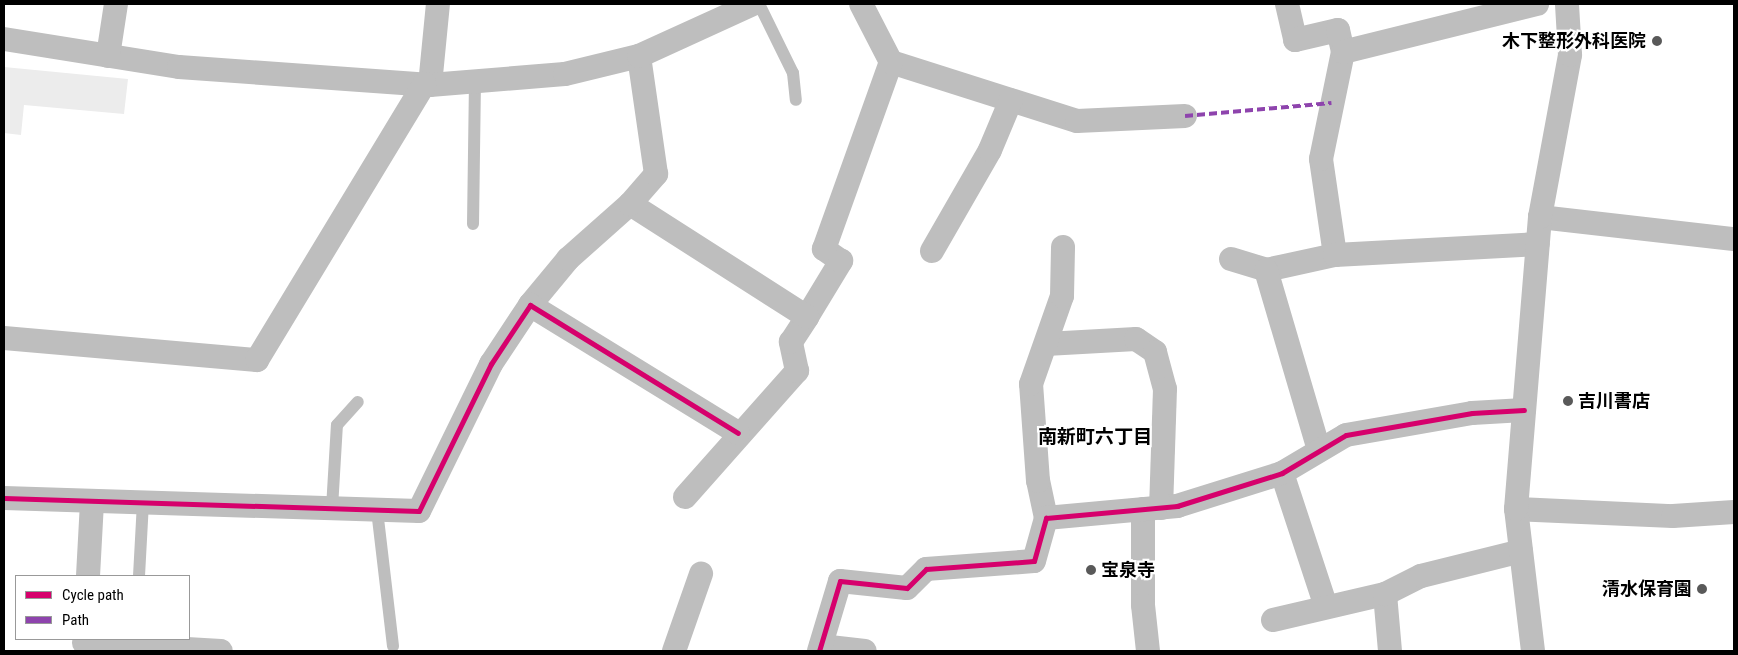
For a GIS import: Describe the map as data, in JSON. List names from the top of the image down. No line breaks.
{"districts":["南新町六丁目"],"places":["木下整形外科医院","吉川書店","宝泉寺","清水保育園"],"legend":["Cycle path","Path"]}
